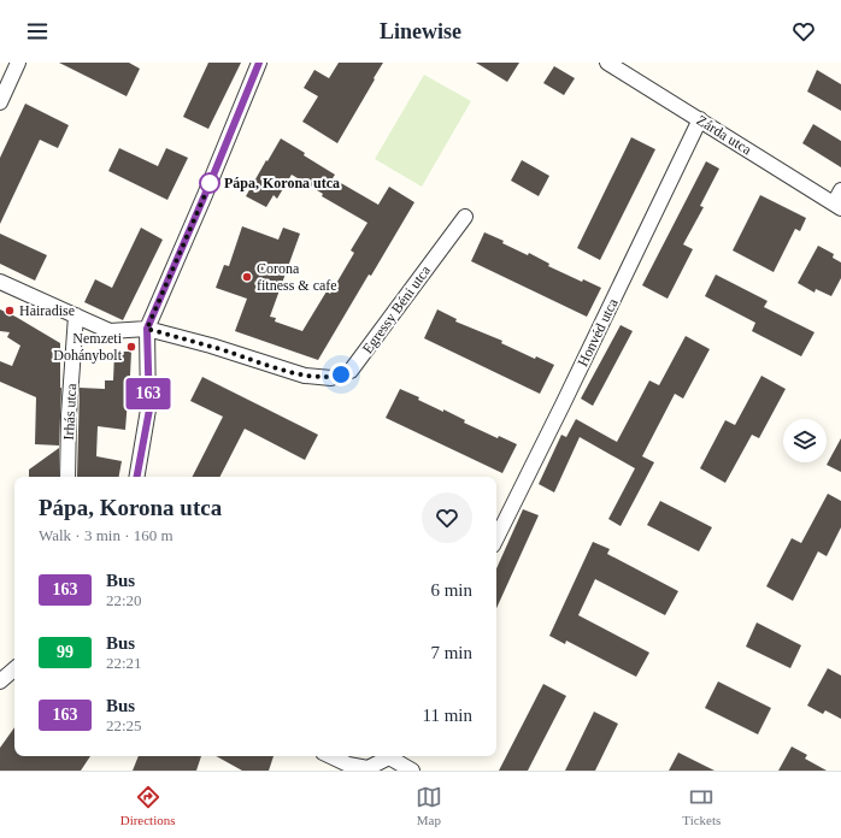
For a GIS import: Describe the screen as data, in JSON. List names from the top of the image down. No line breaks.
{"streets":{"street":["Zárda utca","Egressy Béni utca","Honvéd utca","Irhás utca"]},"crossings":[["Zárda utca","Honvéd utca"]],"places":["Pápa, Korona utca","Corona fitness & cafe","Hairadise","Nemzeti Dohánybolt"],"lines":["bus line 163"],"page":{"header":"Linewise","on_map":"163","heading":["Pápa, Korona utca","Walk · 3 min · 160 m"],"list":[{"mark":"163","name":"Bus","note":"22:20","value":"6 min"},{"mark":"99","name":"Bus","note":"22:21","value":"7 min"},{"mark":"163","name":"Bus","note":"22:25","value":"11 min"}],"tabs":["Directions","Map","Tickets"]}}
